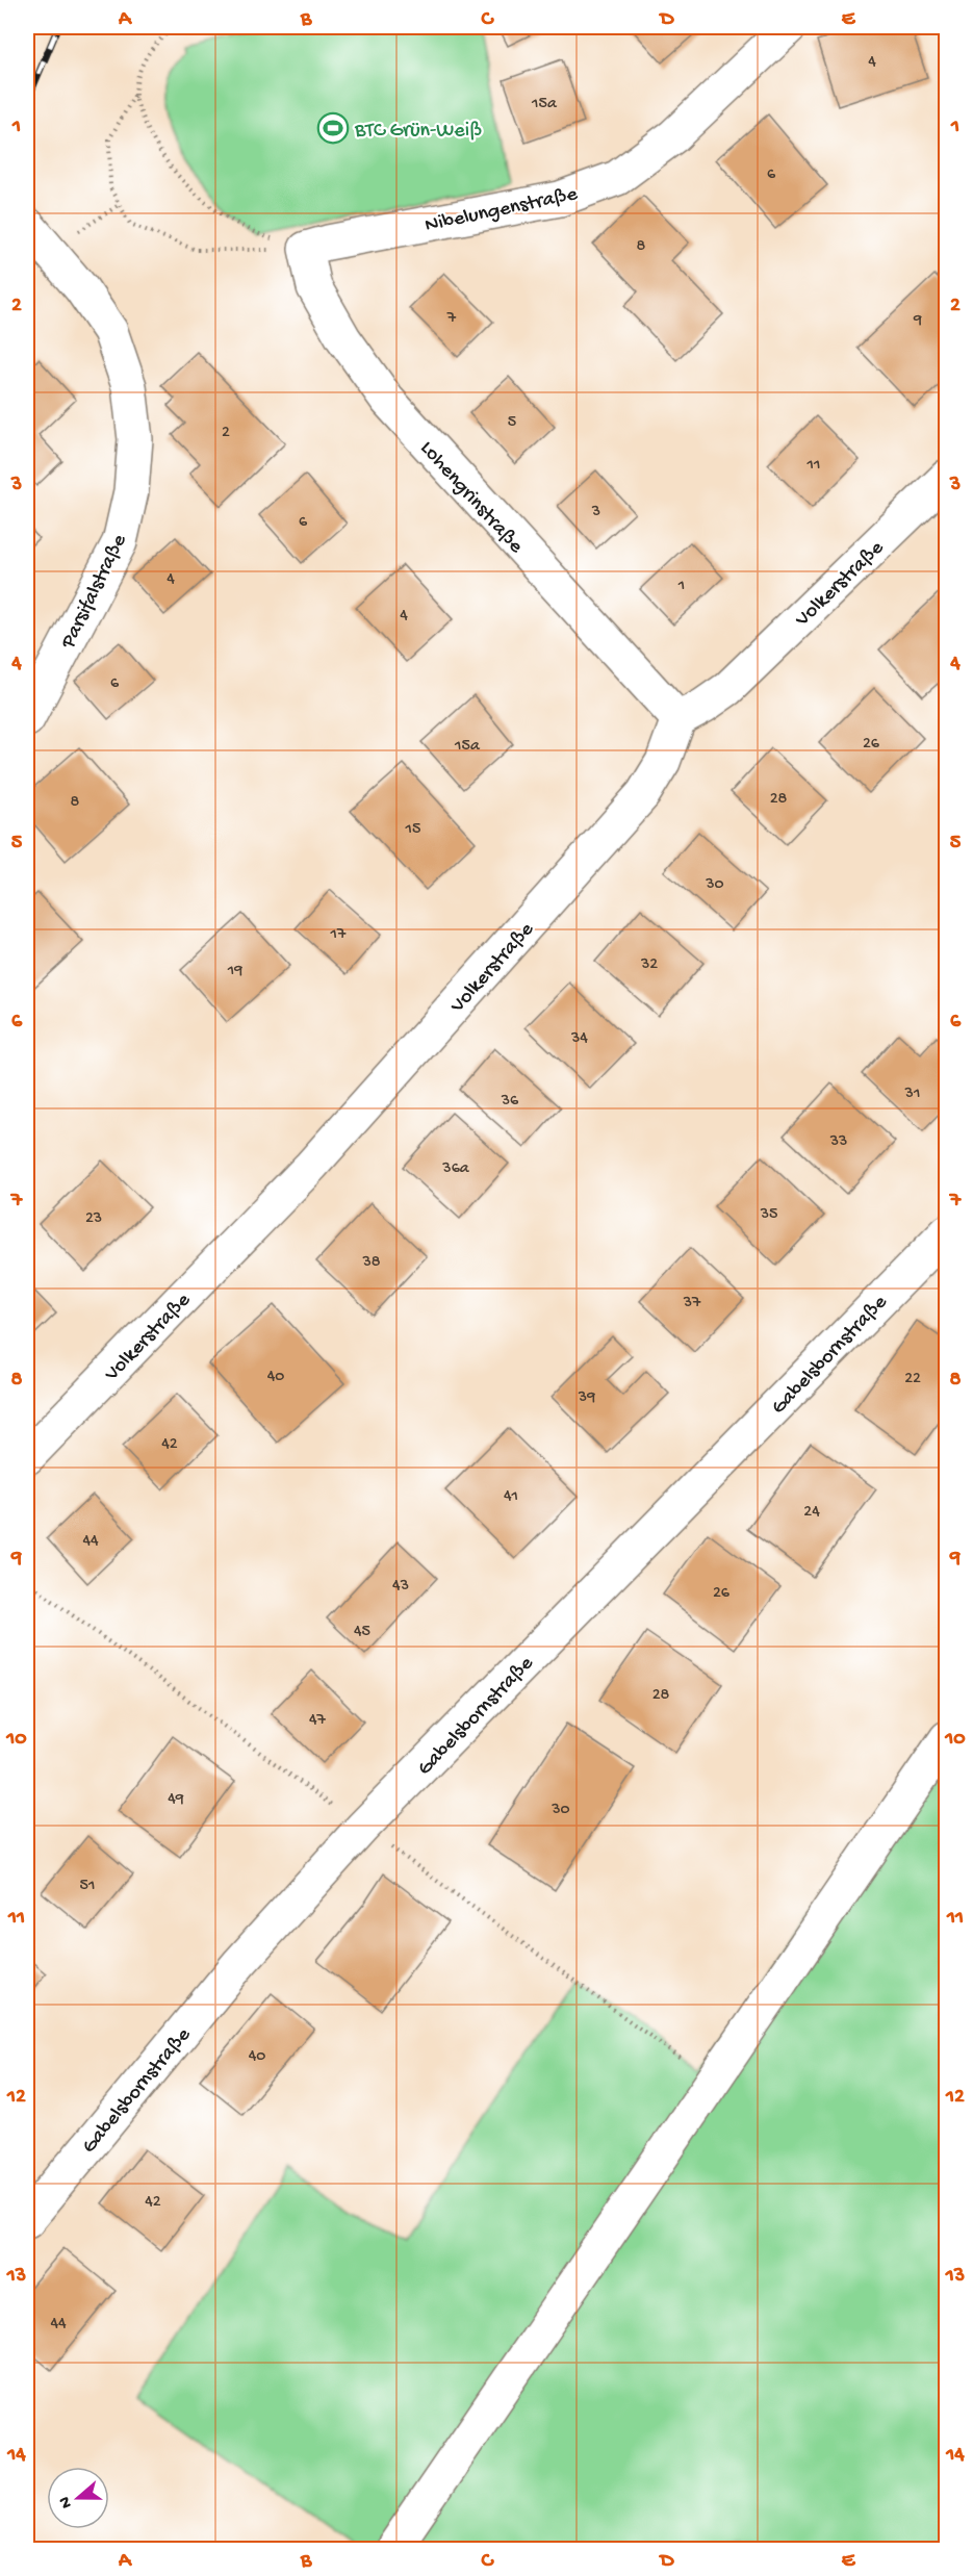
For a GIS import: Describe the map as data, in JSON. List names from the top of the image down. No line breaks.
{"streets":{"street":["Nibelungenstraße","Lohengrinstraße","Volkerstraße","Parsifalstraße","Gabelsbornstraße"]},"crossings":[["Nibelungenstraße","Lohengrinstraße"],["Lohengrinstraße","Volkerstraße"]],"places":{"sports":["BTC Grün-Weiß"]},"house_numbers":["4","15a","6","8","7","9","5","2","11","3","6","4","1","4","6","26","15a","28","8","15","30","17","32","19","34","31","36","33","36a","35","23","38","37","40","22","39","42","41","24","44","43","26","45","28","47","49","30","51","40","42","44"],"north":"left","grid":{"columns":["A","B","C","D","E"],"rows":["1","2","3","4","5","6","7","8","9","10","11","12","13","14"]}}
